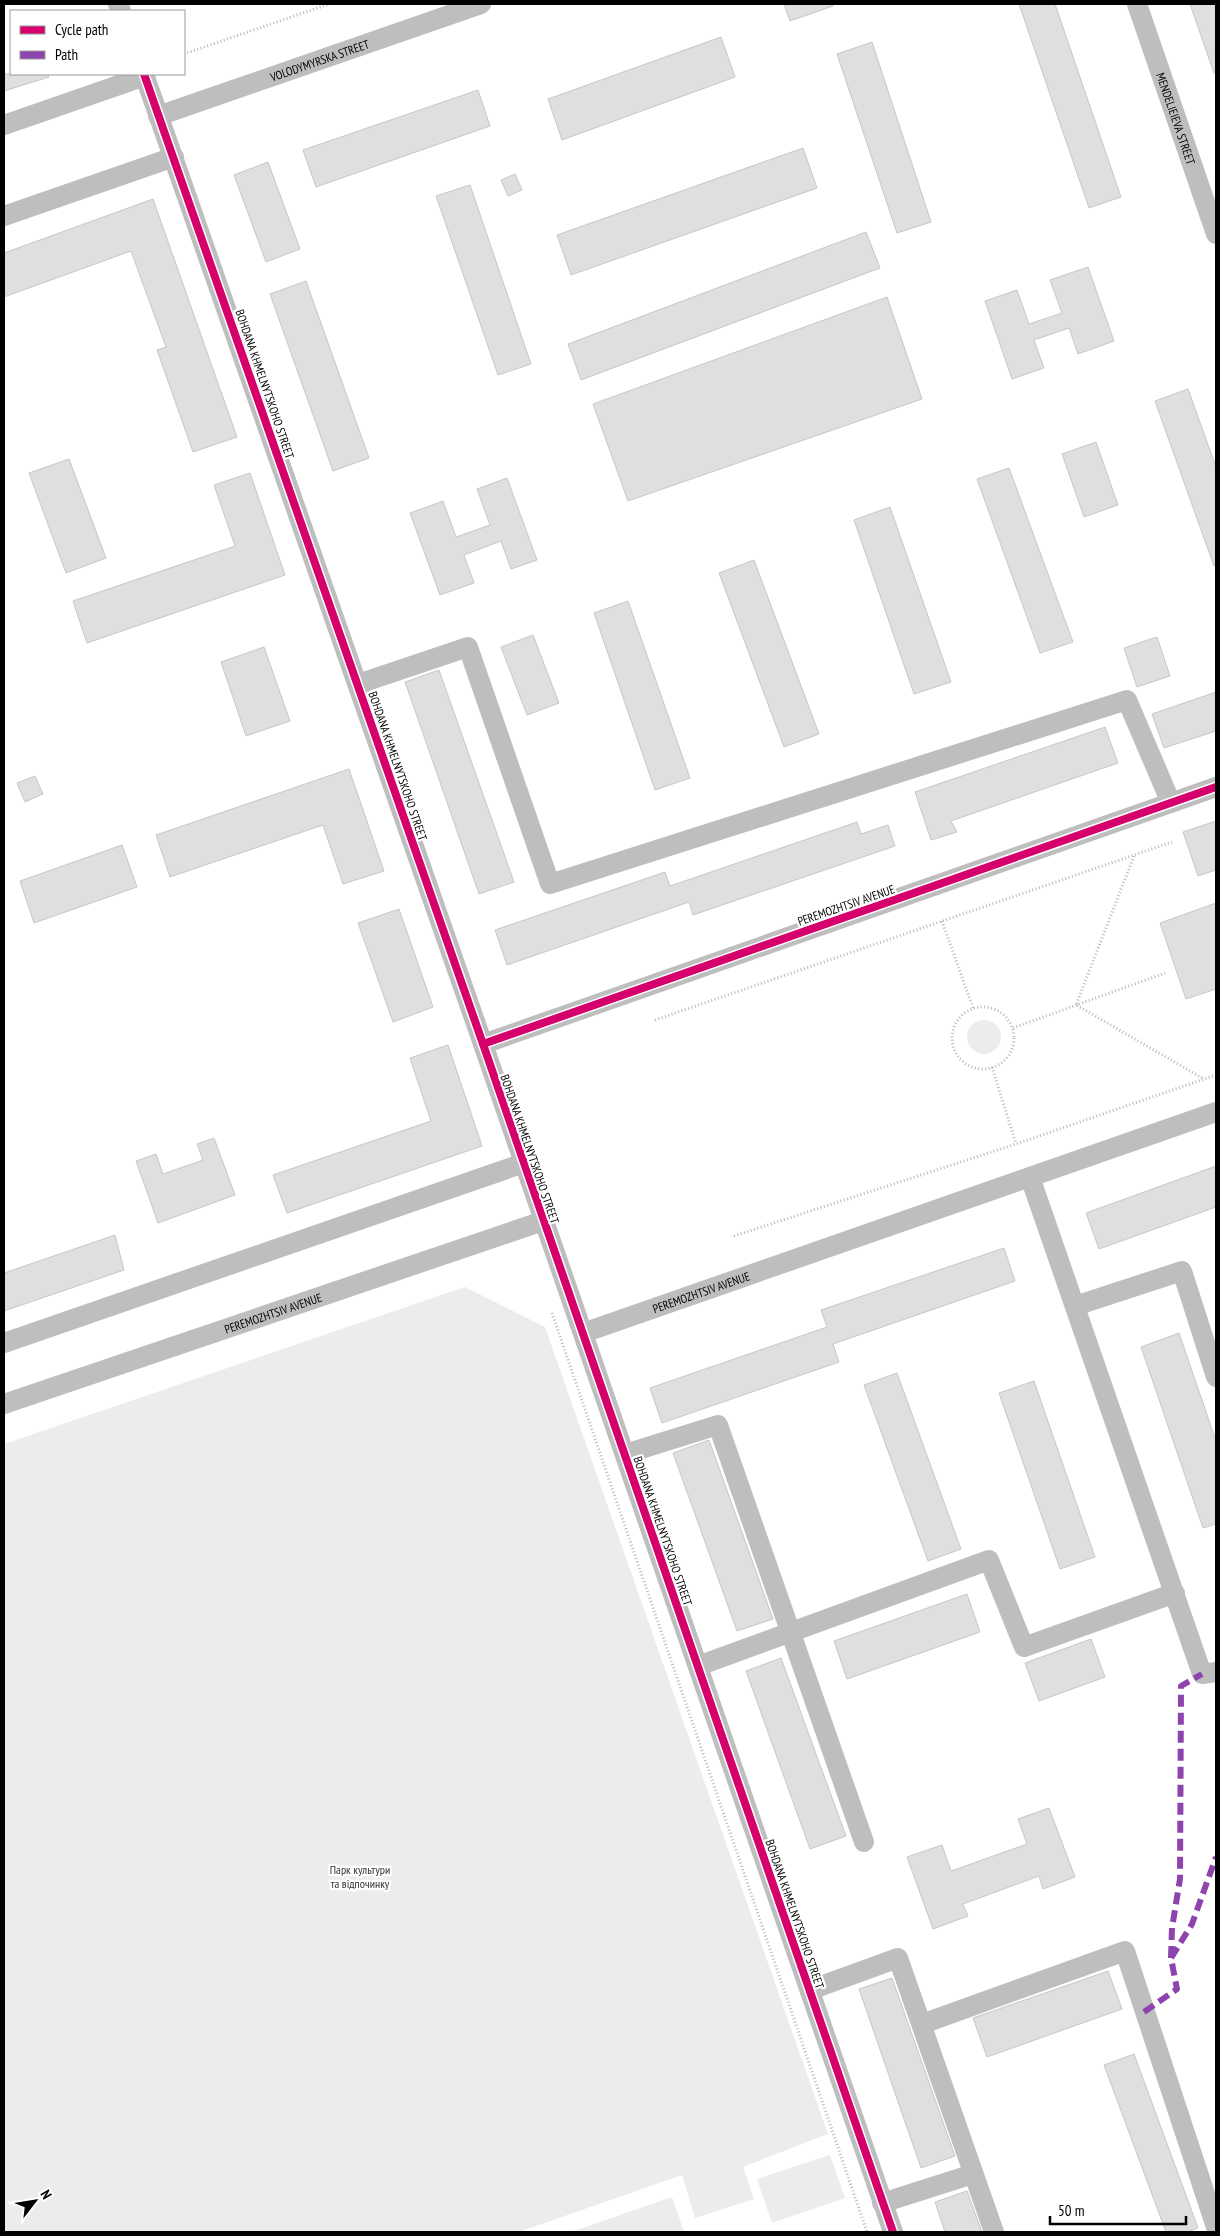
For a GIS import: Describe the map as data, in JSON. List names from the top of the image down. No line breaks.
{"streets":{"street":["VOLODYMYRSKA STREET","MENDELIEIEVA STREET","BOHDANA KHMELNYTSKOHO STREET","PEREMOZHTSIV AVENUE"]},"crossings":[["VOLODYMYRSKA STREET","BOHDANA KHMELNYTSKOHO STREET"],["BOHDANA KHMELNYTSKOHO STREET","PEREMOZHTSIV AVENUE"]],"parks":["Парк культури та відпочинку"],"legend":["Cycle path","Path"],"scale_bar":"50 m","north":"top right"}
